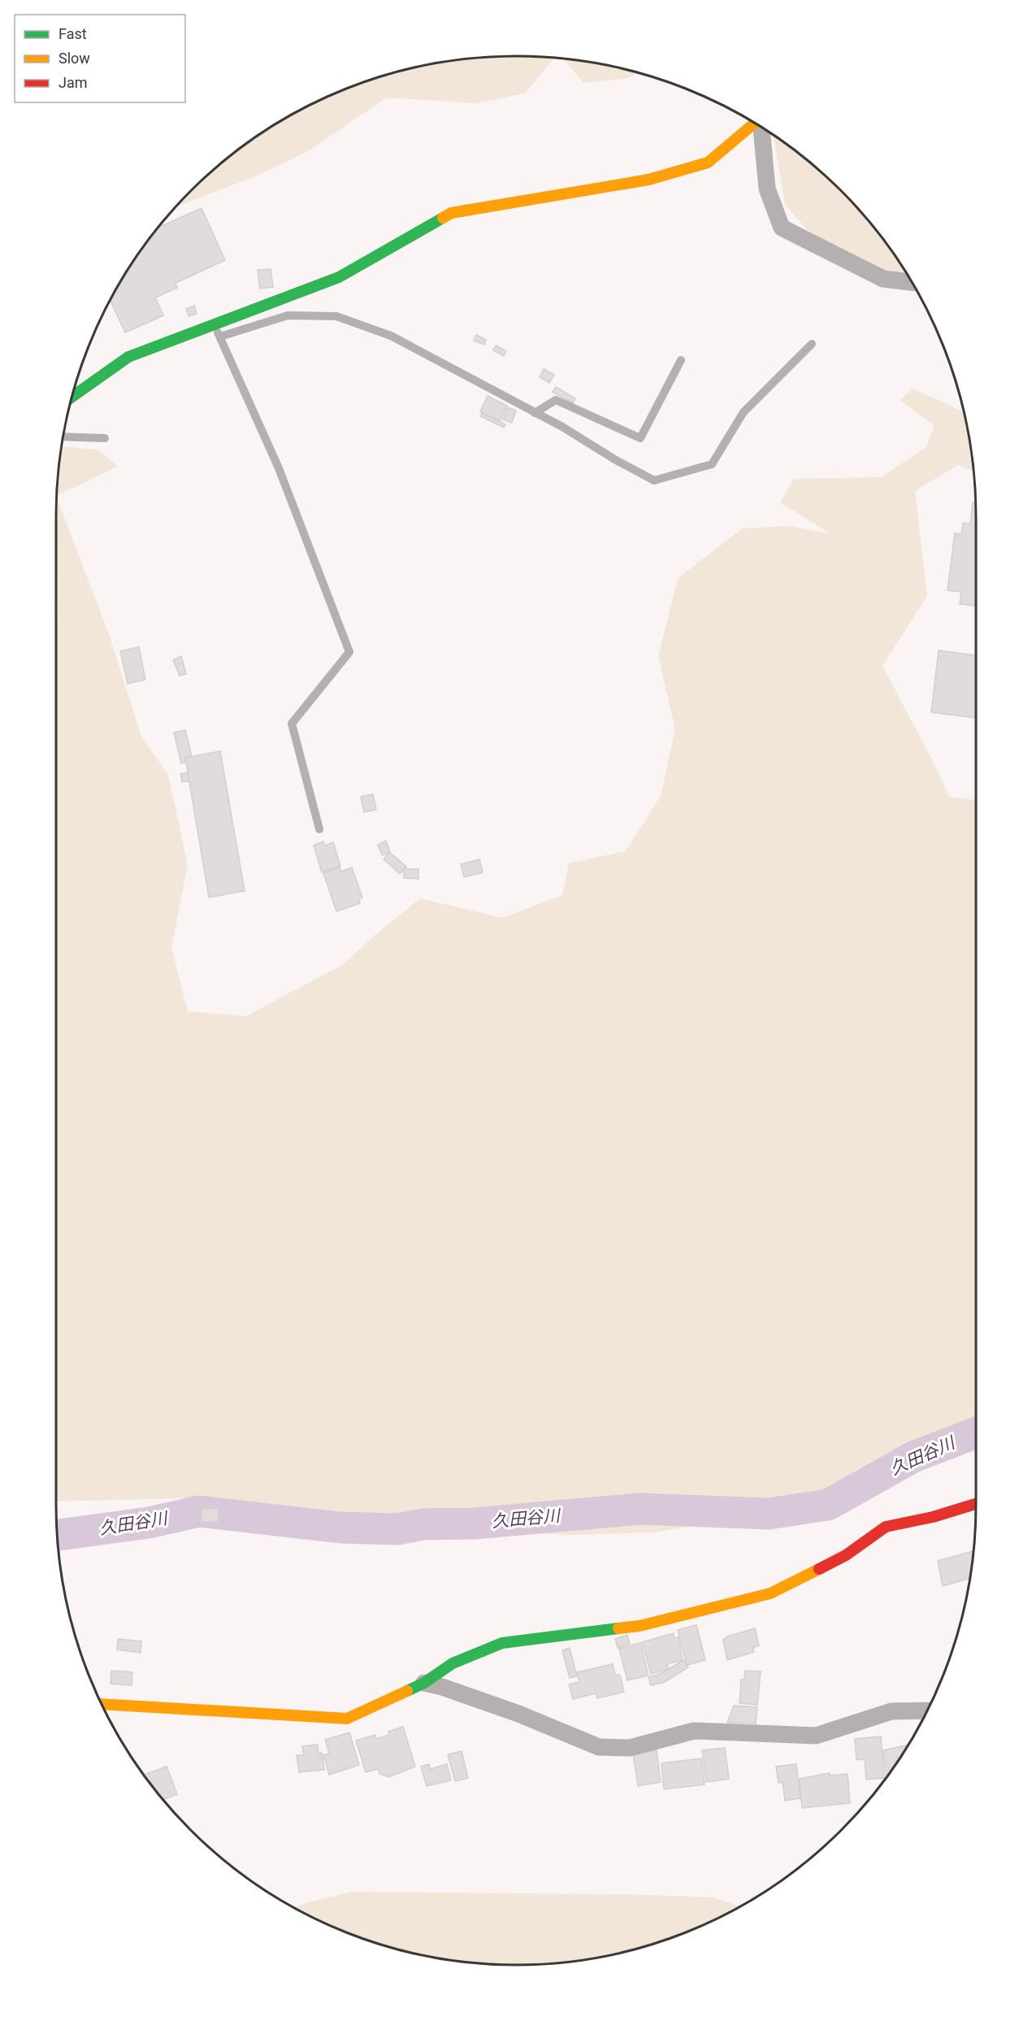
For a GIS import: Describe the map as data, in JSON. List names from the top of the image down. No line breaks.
{"water":["久田谷川"],"legend":["Fast","Slow","Jam"]}
